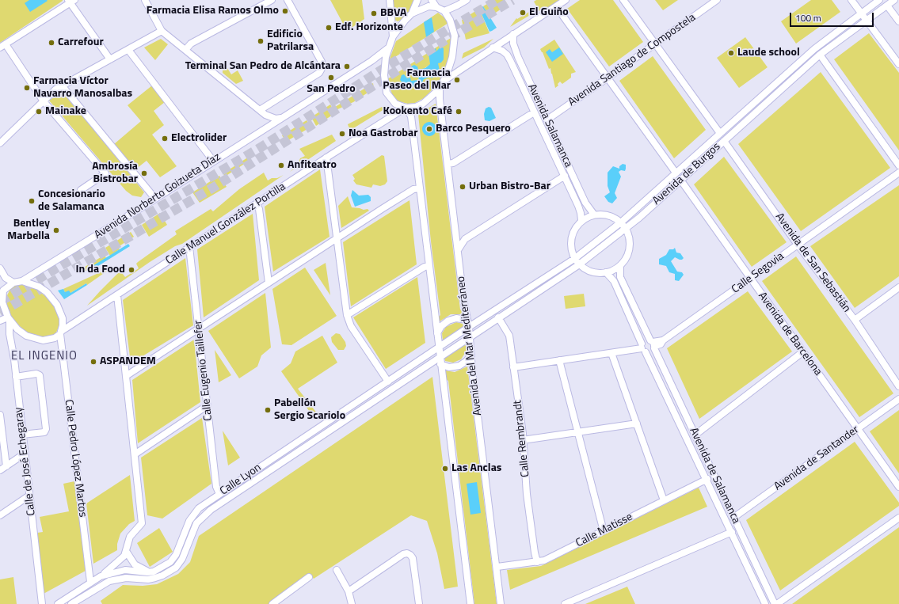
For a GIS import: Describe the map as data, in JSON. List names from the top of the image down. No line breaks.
{"streets":{"street":["Avenida Santiago de Compostela","Avenida Salamanca","Avenida de Burgos","Avenida Norberto Goizueta Díaz","Calle Manuel González Portilla","Avenida de San Sebastián","Calle Segovia","Avenida de Barcelona","Avenida del Mar Mediterráneo","Calle Eugenio Taillefer","Calle Rembrandt","Calle Pedro López Martos","Avenida de Santander","Calle de José Echegaray","Avenida de Salamanca","Calle Lyon","Calle Matisse"]},"crossings":[["Avenida Santiago de Compostela","Avenida Salamanca"],["Avenida de Burgos","Avenida de San Sebastián"],["Avenida de Burgos","Avenida de Barcelona"],["Avenida de Burgos","Avenida del Mar Mediterráneo"],["Avenida de Burgos","Calle Rembrandt"],["Avenida de Burgos","Calle Lyon"],["Avenida Norberto Goizueta Díaz","Calle Manuel González Portilla"],["Avenida Norberto Goizueta Díaz","Avenida del Mar Mediterráneo"],["Avenida Norberto Goizueta Díaz","Calle Pedro López Martos"],["Avenida Norberto Goizueta Díaz","Calle de José Echegaray"],["Calle Manuel González Portilla","Avenida del Mar Mediterráneo"],["Calle Manuel González Portilla","Calle Eugenio Taillefer"],["Calle Manuel González Portilla","Calle Pedro López Martos"],["Calle Manuel González Portilla","Calle de José Echegaray"],["Avenida de San Sebastián","Calle Segovia"],["Calle Segovia","Avenida de Barcelona"],["Calle Segovia","Avenida de Salamanca"],["Avenida de Barcelona","Avenida de Santander"],["Avenida del Mar Mediterráneo","Calle Lyon"],["Avenida del Mar Mediterráneo","Calle Matisse"],["Calle Eugenio Taillefer","Calle Lyon"],["Calle Rembrandt","Calle Matisse"],["Calle Pedro López Martos","Calle de José Echegaray"],["Calle Pedro López Martos","Calle Lyon"],["Avenida de Santander","Avenida de Salamanca"],["Avenida de Salamanca","Calle Matisse"]],"districts":["EL INGENIO"],"places":["Farmacia Elisa Ramos Olmo","El Guiño","BBVA","Edf. Horizonte","Edificio Patrilarsa","Carrefour","Laude school","Terminal San Pedro de Alcántara","San Pedro","Farmacia Paseo del Mar","Farmacia Víctor Navarro Manosalbas","Mainake","Kookento Café","Barco Pesquero","Noa Gastrobar","Electrolider","Anfiteatro","Ambrosía Bistrobar","Urban Bistro-Bar","Concesionario de Salamanca","Bentley Marbella","In da Food","ASPANDEM","Pabellón Sergio Scariolo","Las Anclas"],"scale_bar":"100 m"}
